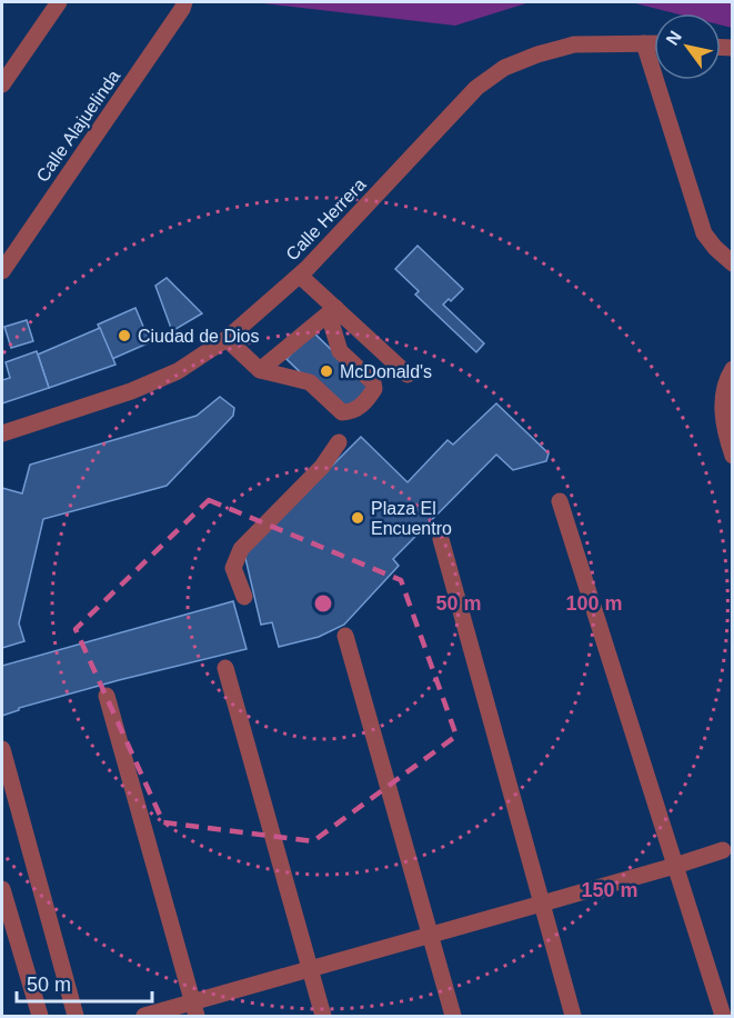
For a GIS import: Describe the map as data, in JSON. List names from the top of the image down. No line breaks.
{"streets":{"street":["Calle Alajuelinda","Calle Herrera"]},"places":["Ciudad de Dios","McDonald's","Plaza El Encuentro"],"scale_bar":"50 m","north":"top left","rings":["50 m","100 m","150 m"]}
